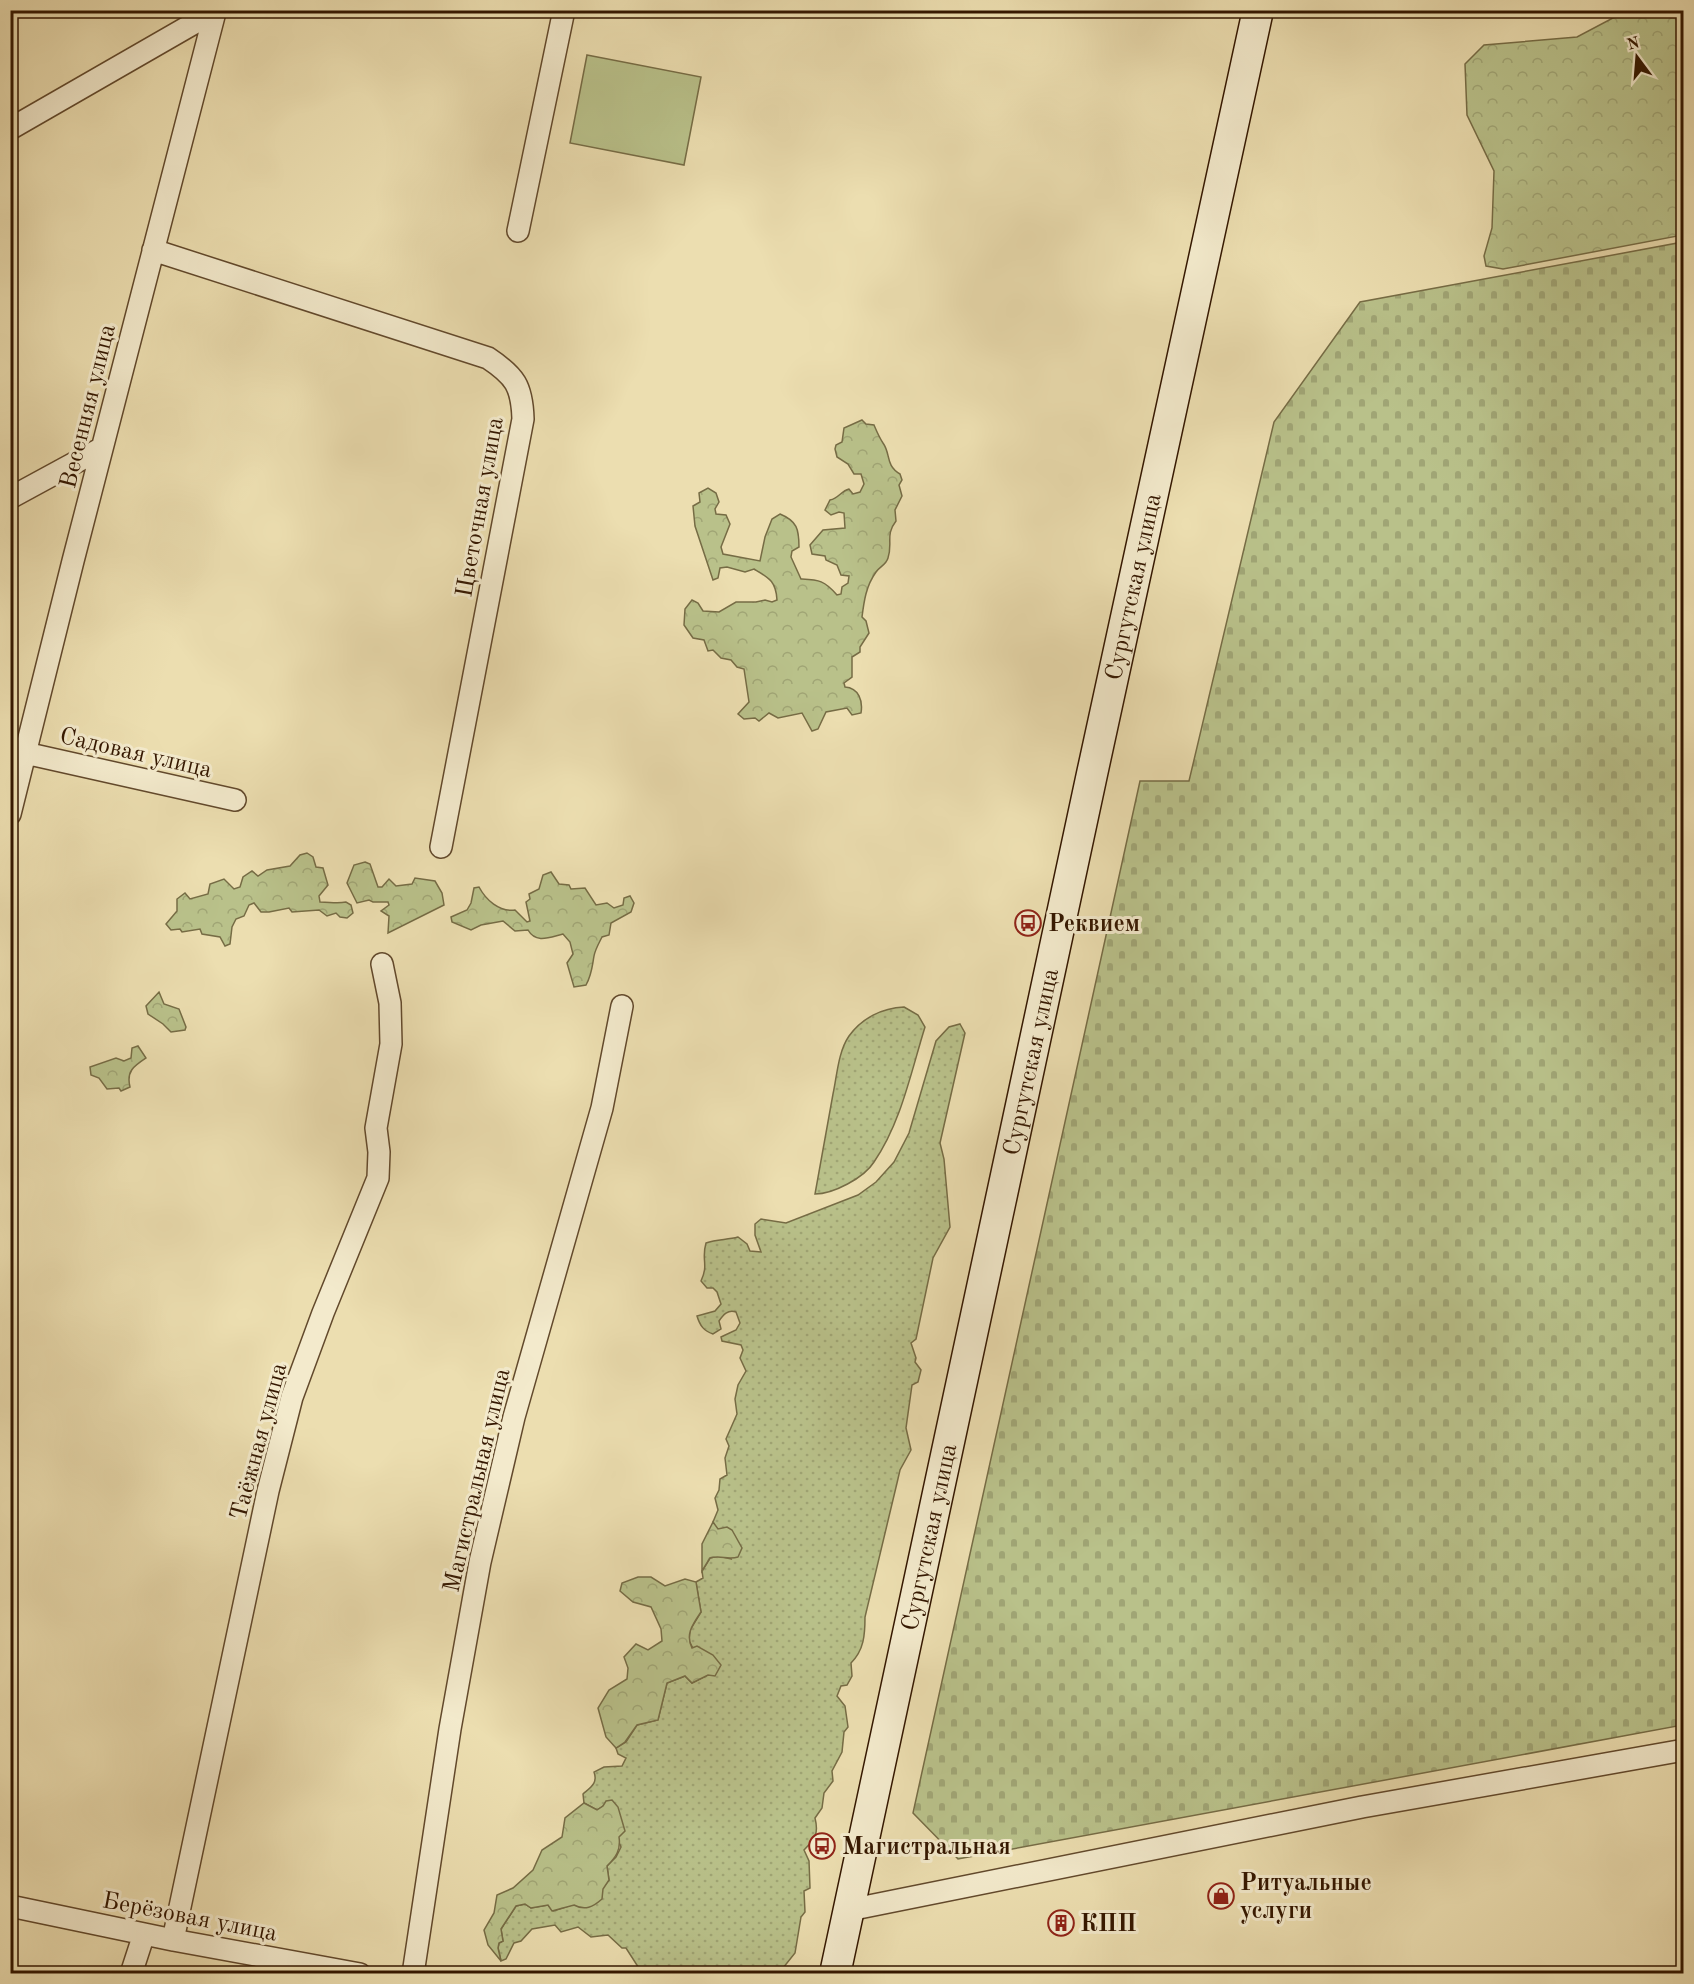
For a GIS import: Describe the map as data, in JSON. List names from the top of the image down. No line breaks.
{"streets":{"main road":["Сургутская улица"],"street":["Весенняя улица","Цветочная улица","Садовая улица","Таёжная улица","Магистральная улица","Берёзовая улица"]},"crossings":[["Весенняя улица","Цветочная улица"],["Весенняя улица","Садовая улица"],["Таёжная улица","Берёзовая улица"]],"places":{"bus stop":["Реквием","Магистральная"],"shop":["Ритуальные услуги"],"building":["КПП"]},"north":"top"}
